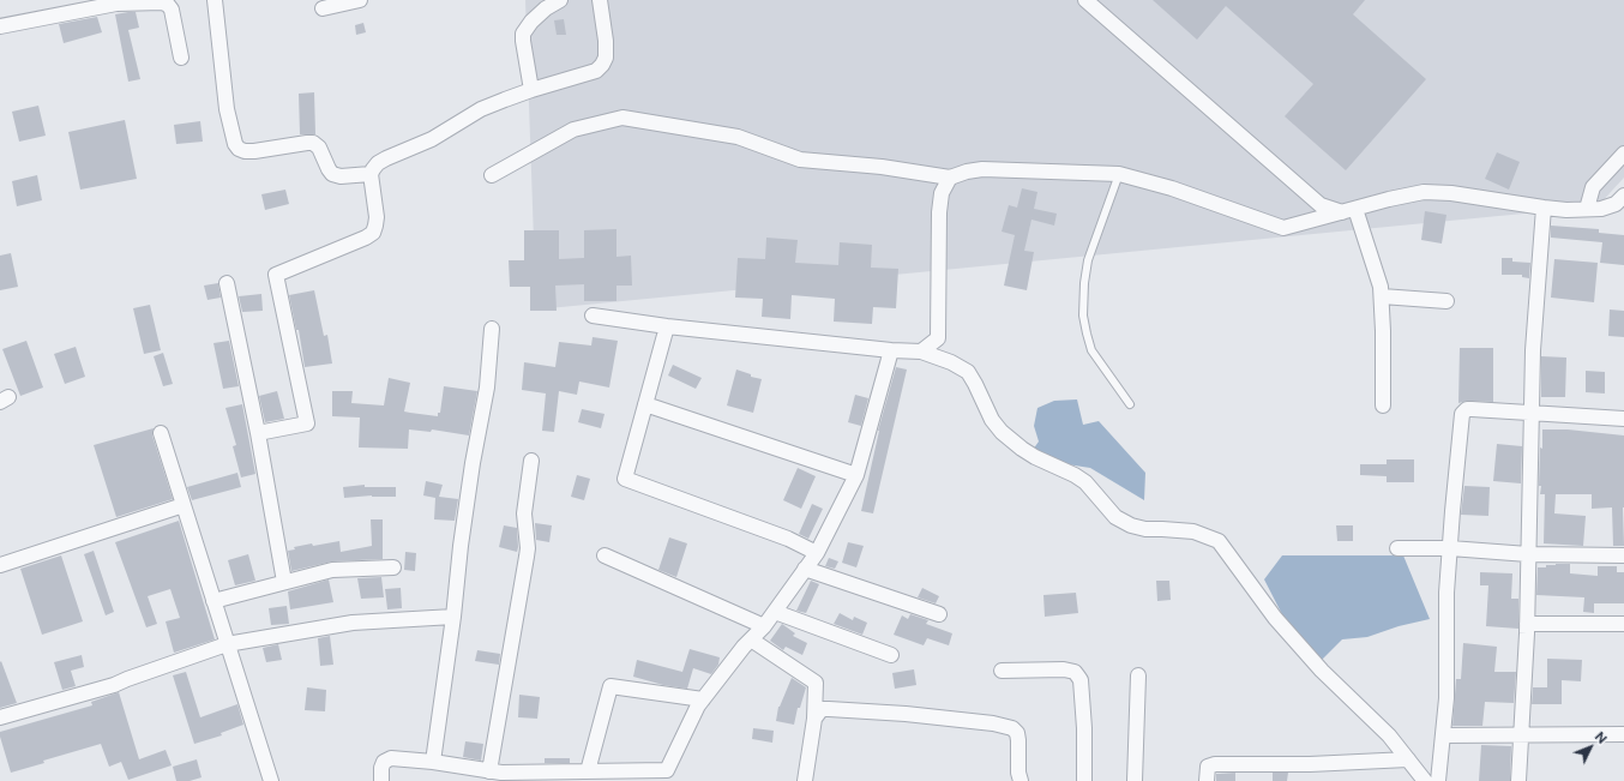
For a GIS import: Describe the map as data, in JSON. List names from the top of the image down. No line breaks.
{"north":"top right"}
